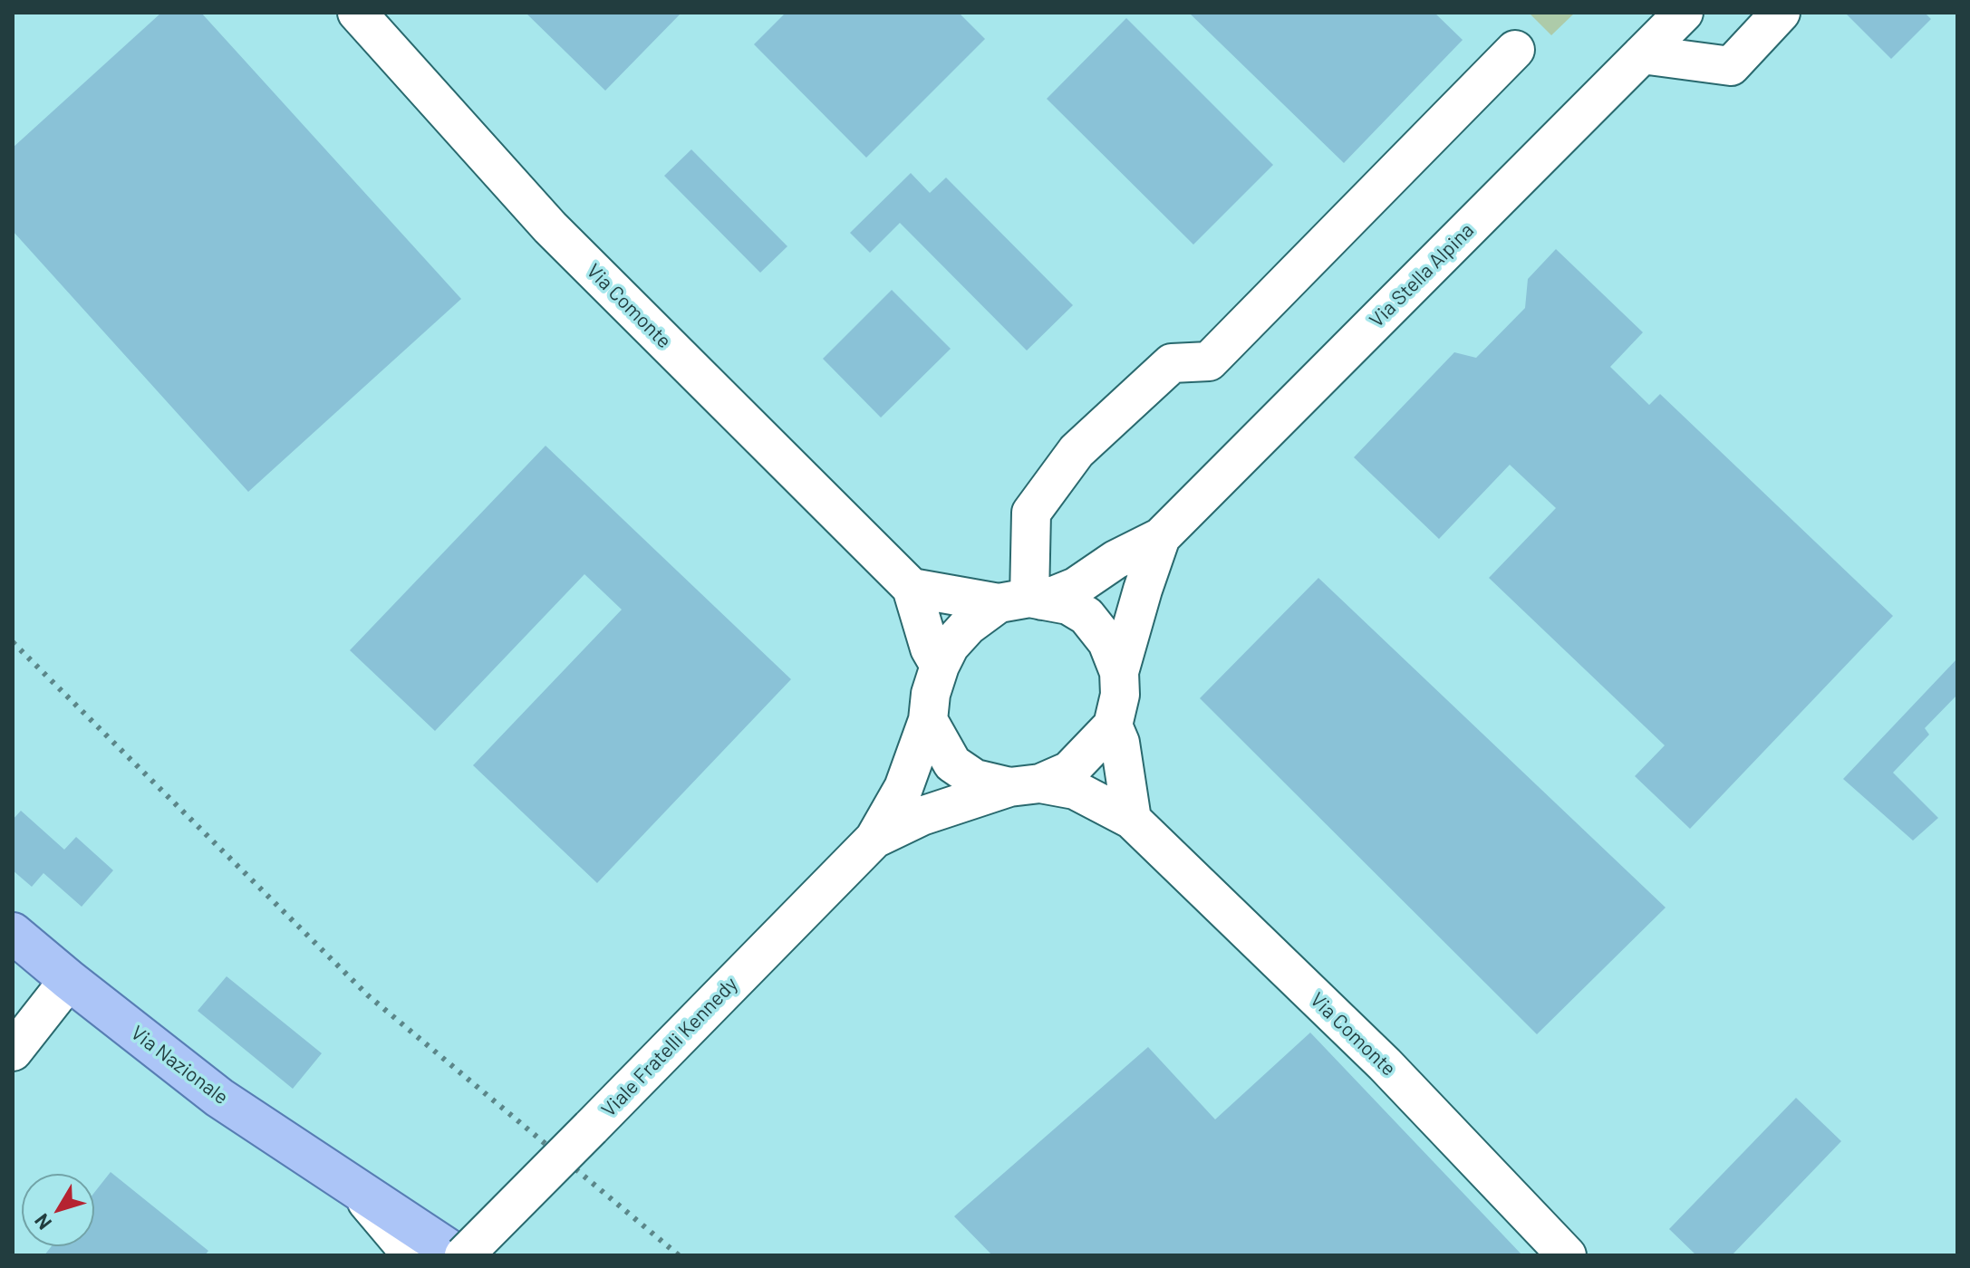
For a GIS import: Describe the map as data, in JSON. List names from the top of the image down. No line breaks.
{"streets":{"main road":["Via Nazionale"],"street":["Via Stella Alpina","Via Comonte","Viale Fratelli Kennedy"]},"crossings":[["Via Stella Alpina","Via Comonte"],["Via Stella Alpina","Viale Fratelli Kennedy"],["Via Comonte","Viale Fratelli Kennedy"]],"north":"bottom left"}
